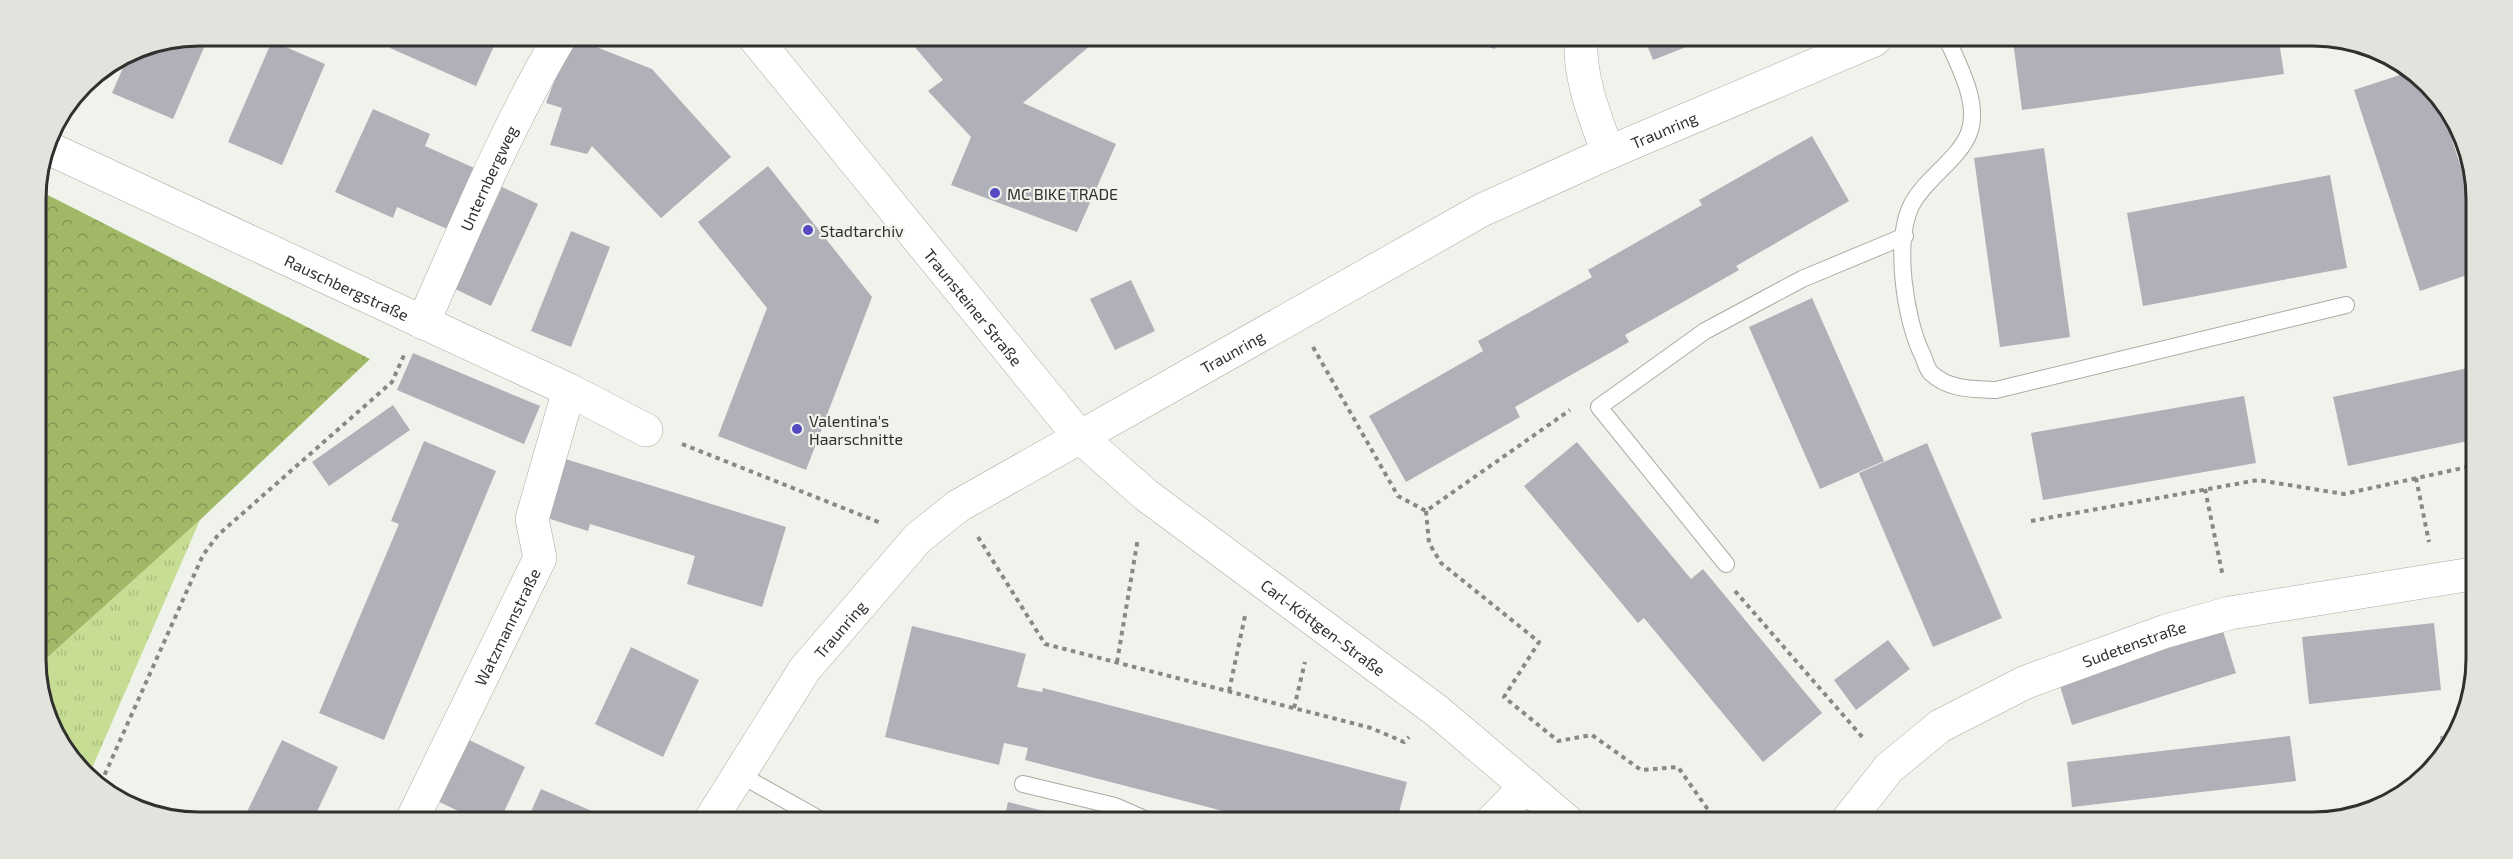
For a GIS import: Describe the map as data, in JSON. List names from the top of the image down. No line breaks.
{"streets":{"street":["Traunring","Unternbergweg","Rauschbergstraße","Traunsteiner Straße","Watzmannstraße","Carl-Köttgen-Straße","Sudetenstraße"]},"crossings":[["Traunring","Traunsteiner Straße"],["Traunring","Carl-Köttgen-Straße"],["Unternbergweg","Rauschbergstraße"],["Rauschbergstraße","Watzmannstraße"],["Traunsteiner Straße","Carl-Köttgen-Straße"]],"places":["MC BIKE TRADE","Stadtarchiv","Valentina's Haarschnitte"]}
